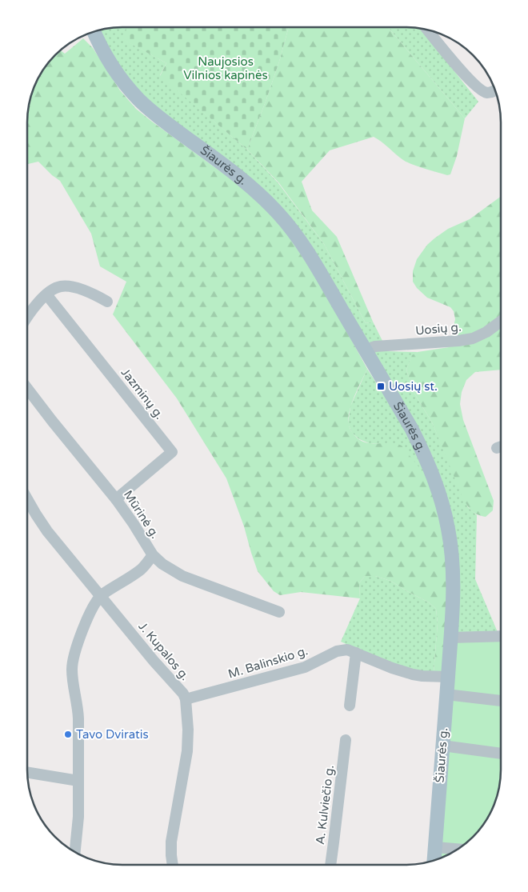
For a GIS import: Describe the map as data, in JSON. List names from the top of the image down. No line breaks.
{"streets":{"main road":["Šiaurės g."],"street":["Uosių g.","Jazminų g.","Mūrinė g.","J. Kupalos g.","M. Balinskio g.","A. Kulviečio g."]},"crossings":[["Šiaurės g.","Uosių g."],["Šiaurės g.","M. Balinskio g."],["Jazminų g.","Mūrinė g."],["J. Kupalos g.","M. Balinskio g."]],"parks":["Naujosios Vilnios kapinės"],"places":{"transit":["Uosių st."],"other":["Tavo Dviratis"]}}
